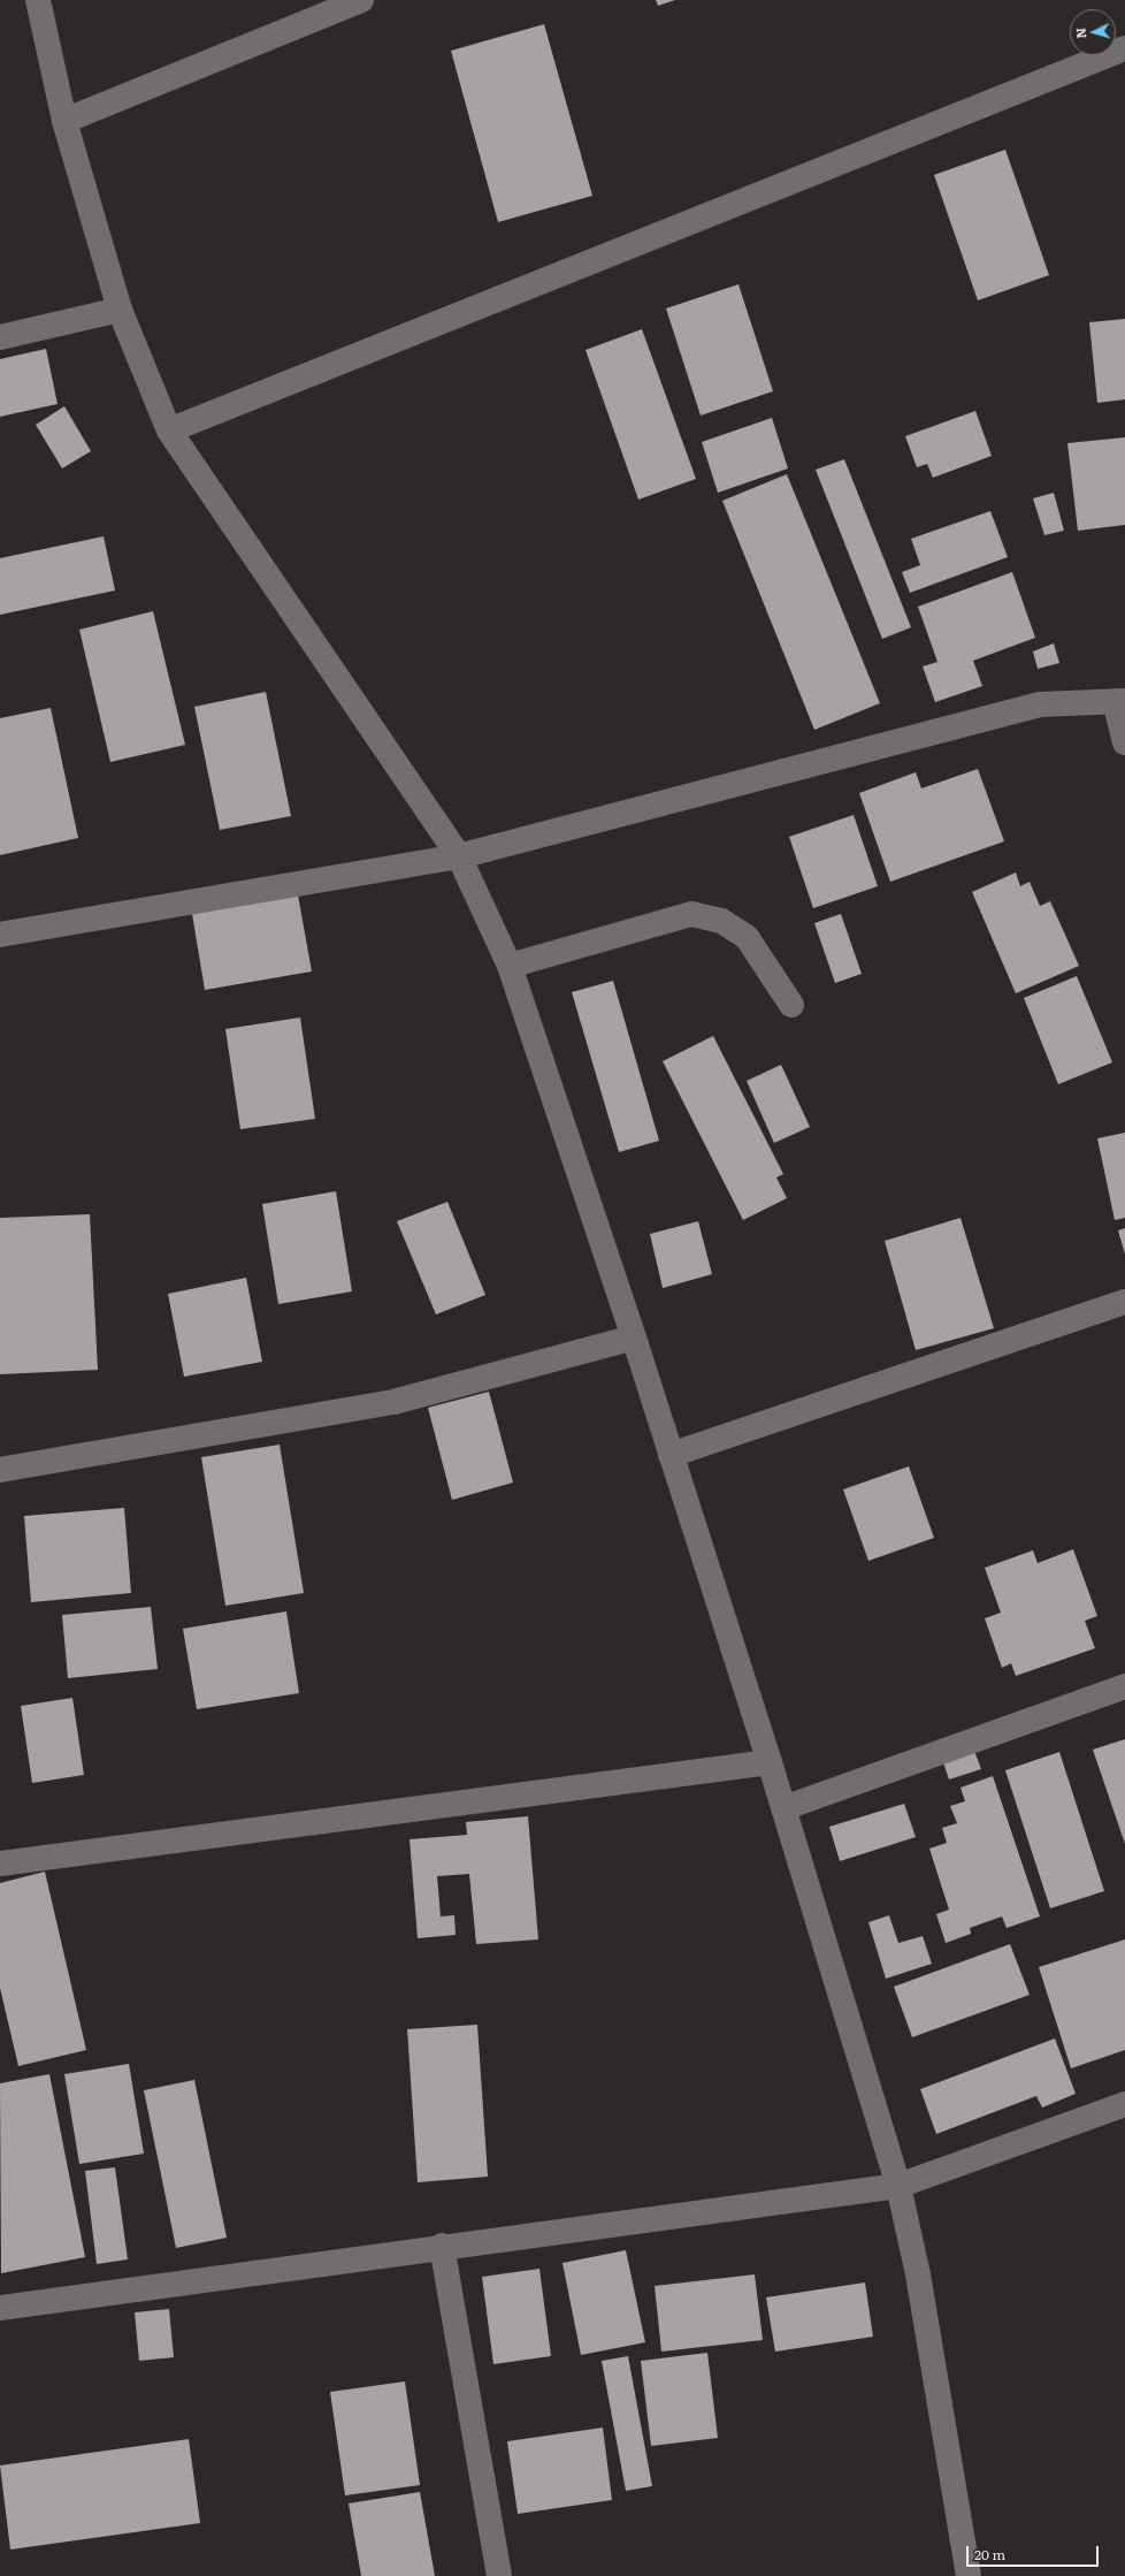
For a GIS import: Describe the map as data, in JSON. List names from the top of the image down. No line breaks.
{"scale_bar":"20 m","north":"left"}
